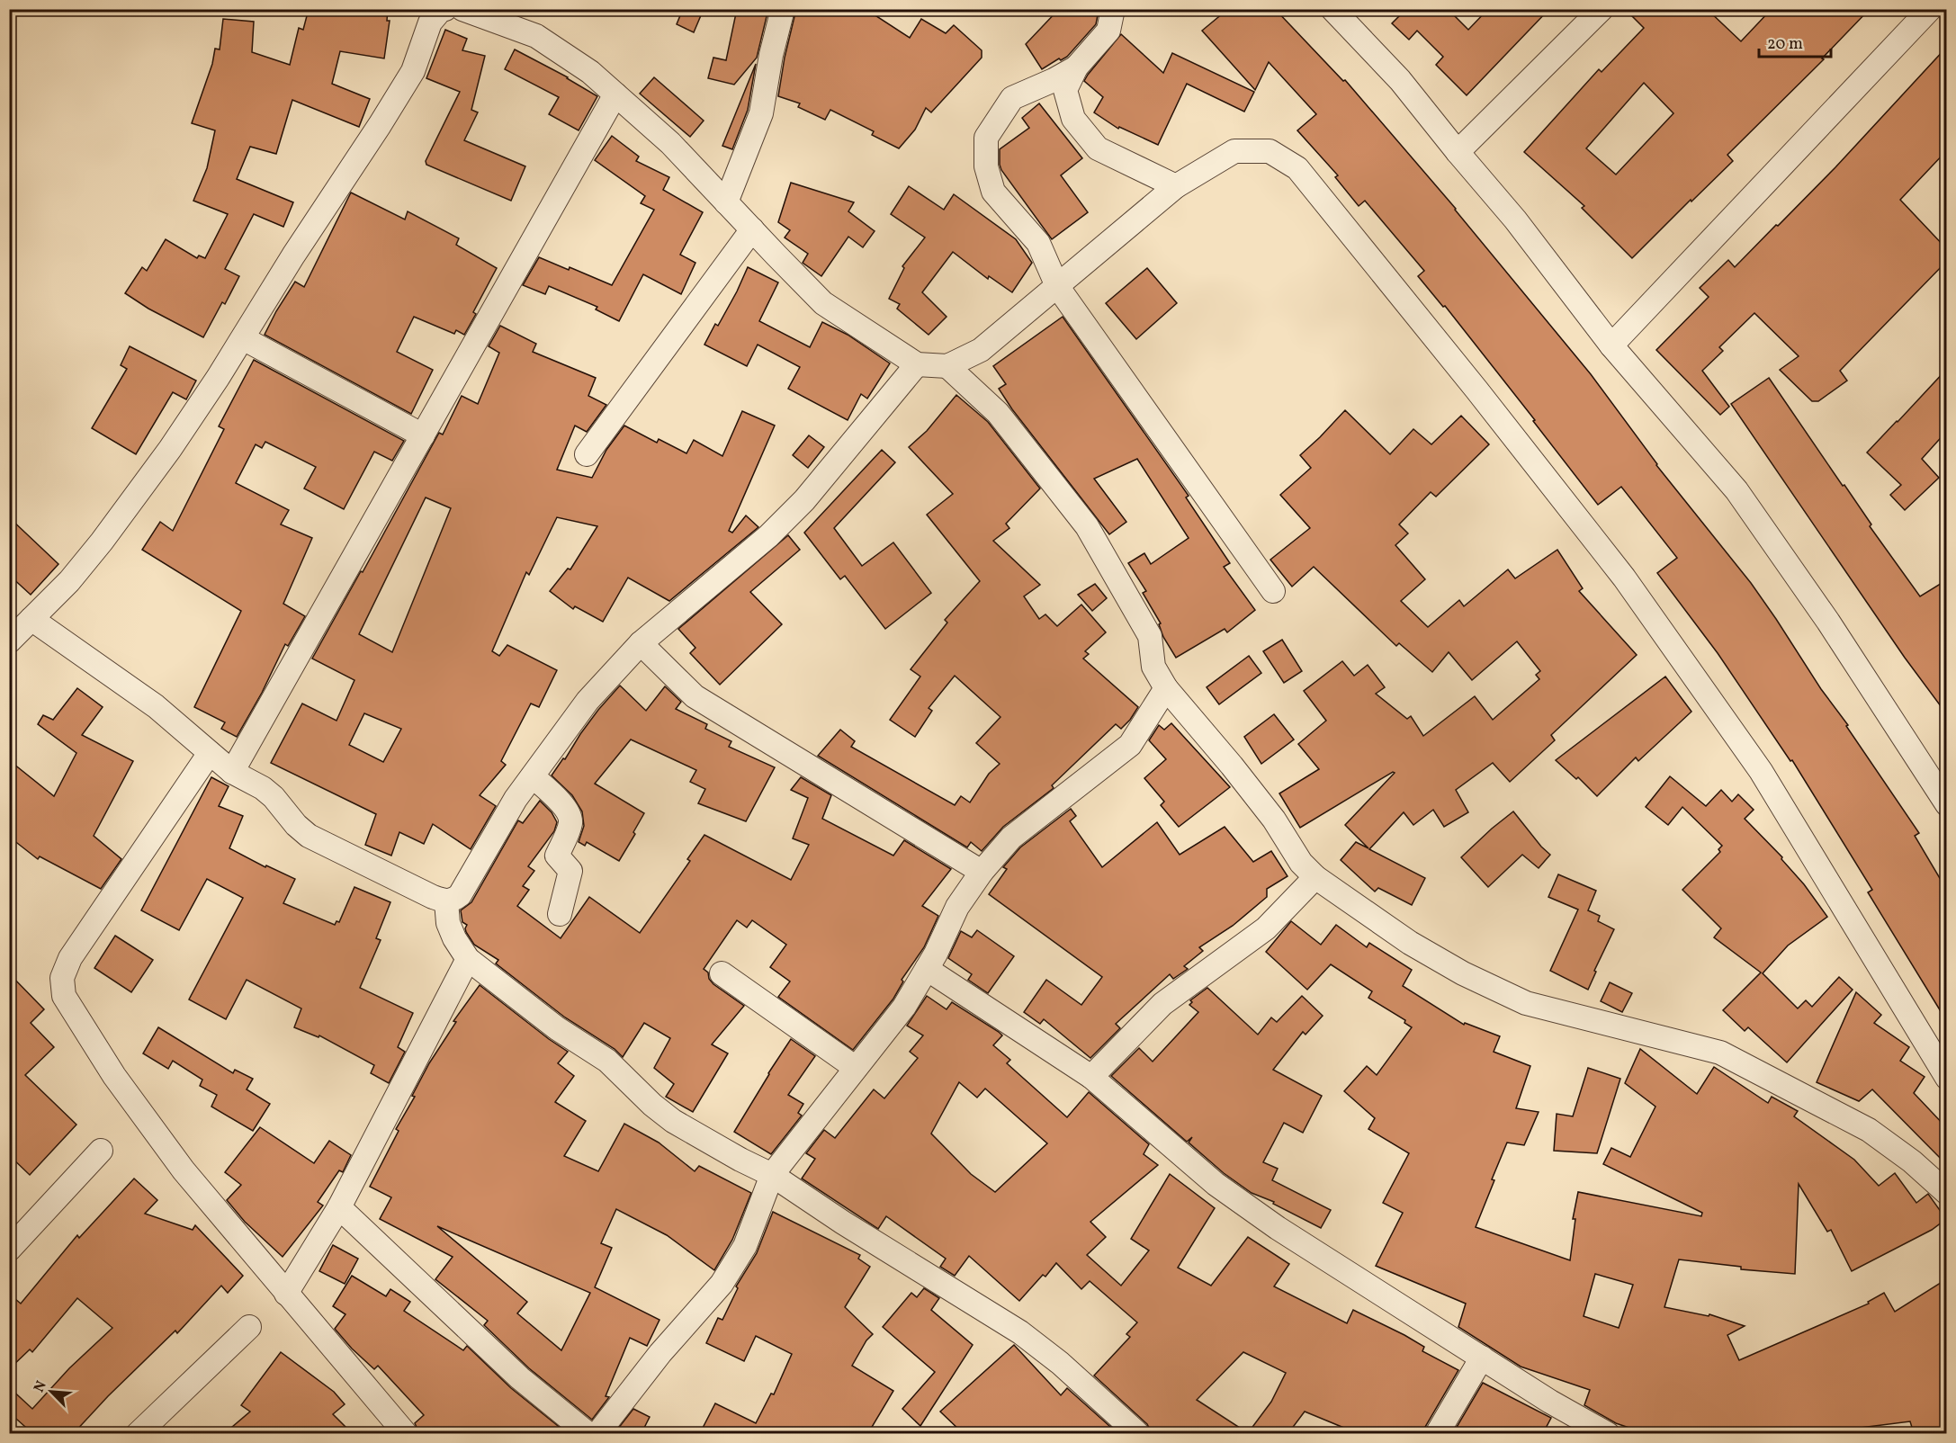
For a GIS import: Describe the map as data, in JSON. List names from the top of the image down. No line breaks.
{"scale_bar":"20 m","north":"top left"}
